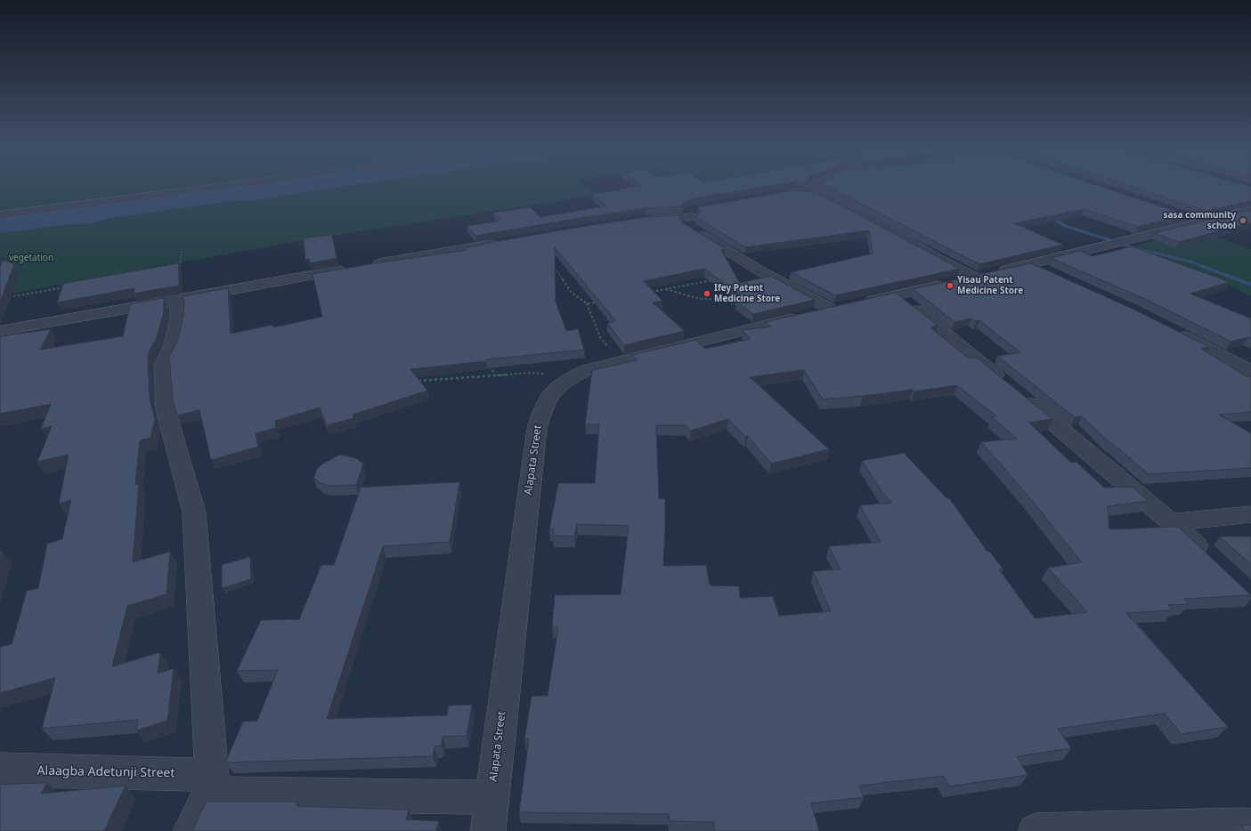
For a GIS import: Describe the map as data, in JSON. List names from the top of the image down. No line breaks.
{"streets":{"street":["Alapata Street","Alaagba Adetunji Street"]},"crossings":[["Alapata Street","Alaagba Adetunji Street"]],"parks":["vegetation"],"places":["sasa community school","Yisau Patent Medicine Store","Ifey Patent Medicine Store"]}
